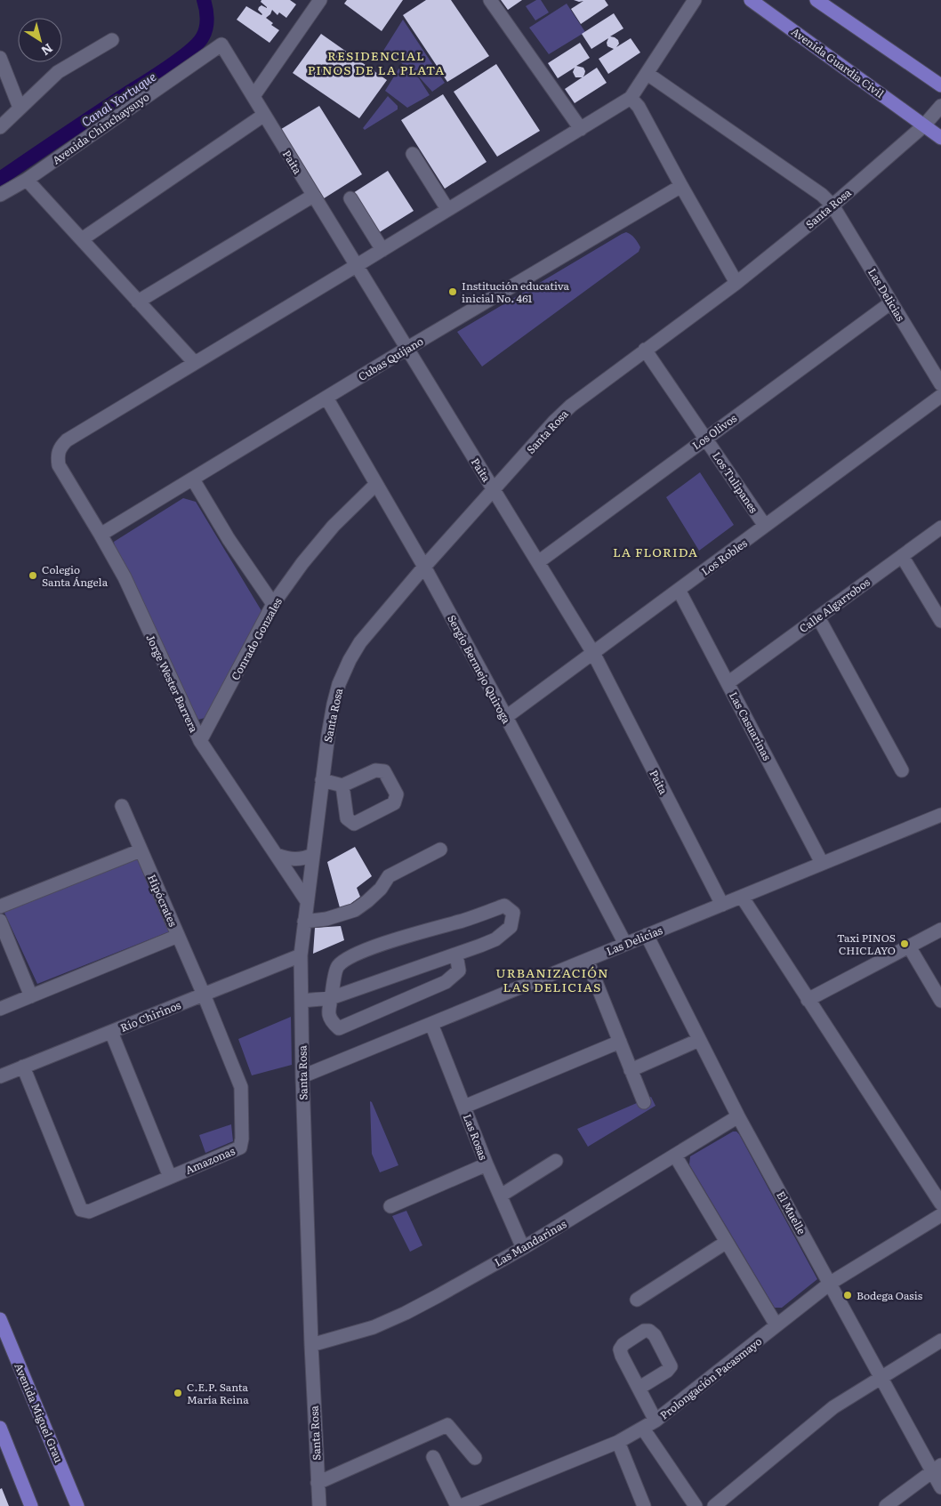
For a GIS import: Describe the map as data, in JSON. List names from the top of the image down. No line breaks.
{"streets":{"main road":["Avenida Guardia Civil","Avenida Miguel Grau"],"street":["Avenida Chinchaysuyo","Paita","Santa Rosa","Las Delicias","Cubas Quijano","Los Olivos","Los Tulipanes","Los Robles","Calle Algarrobos","Conrado Gonzales","Sergio Bermejo Quiroga","Jorge Wester Barrera","Las Casuarinas","Hipócrates","Río Chirinos","Las Rosas","Amazonas","El Muelle","Las Mandarinas","Prolongación Pacasmayo"]},"crossings":[["Avenida Guardia Civil","Santa Rosa"],["Avenida Chinchaysuyo","Paita"],["Paita","Santa Rosa"],["Paita","Las Delicias"],["Paita","Cubas Quijano"],["Paita","Los Olivos"],["Paita","Los Robles"],["Santa Rosa","Las Delicias"],["Santa Rosa","Los Tulipanes"],["Santa Rosa","Sergio Bermejo Quiroga"],["Santa Rosa","Jorge Wester Barrera"],["Santa Rosa","Río Chirinos"],["Santa Rosa","Las Mandarinas"],["Las Delicias","Los Olivos"],["Las Delicias","Sergio Bermejo Quiroga"],["Las Delicias","Las Casuarinas"],["Las Delicias","Las Rosas"],["Las Delicias","El Muelle"],["Cubas Quijano","Sergio Bermejo Quiroga"],["Cubas Quijano","Jorge Wester Barrera"],["Los Olivos","Los Tulipanes"],["Los Tulipanes","Los Robles"],["Los Robles","Sergio Bermejo Quiroga"],["Los Robles","Las Casuarinas"],["Calle Algarrobos","Las Casuarinas"],["Conrado Gonzales","Sergio Bermejo Quiroga"],["Conrado Gonzales","Jorge Wester Barrera"],["Hipócrates","Río Chirinos"],["Hipócrates","Amazonas"],["Río Chirinos","Amazonas"],["Las Rosas","Las Mandarinas"],["El Muelle","Las Mandarinas"],["El Muelle","Prolongación Pacasmayo"]],"districts":["RESIDENCIAL PINOS DE LA PLATA","LA FLORIDA","URBANIZACIÓN LAS DELICIAS"],"water":["Canal Yortuque"],"places":["Institución educativa inicial No. 461","Colegio Santa Ángela","Taxi PINOS CHICLAYO","Bodega Oasis","C.E.P. Santa María Reina"],"north":"bottom right"}
